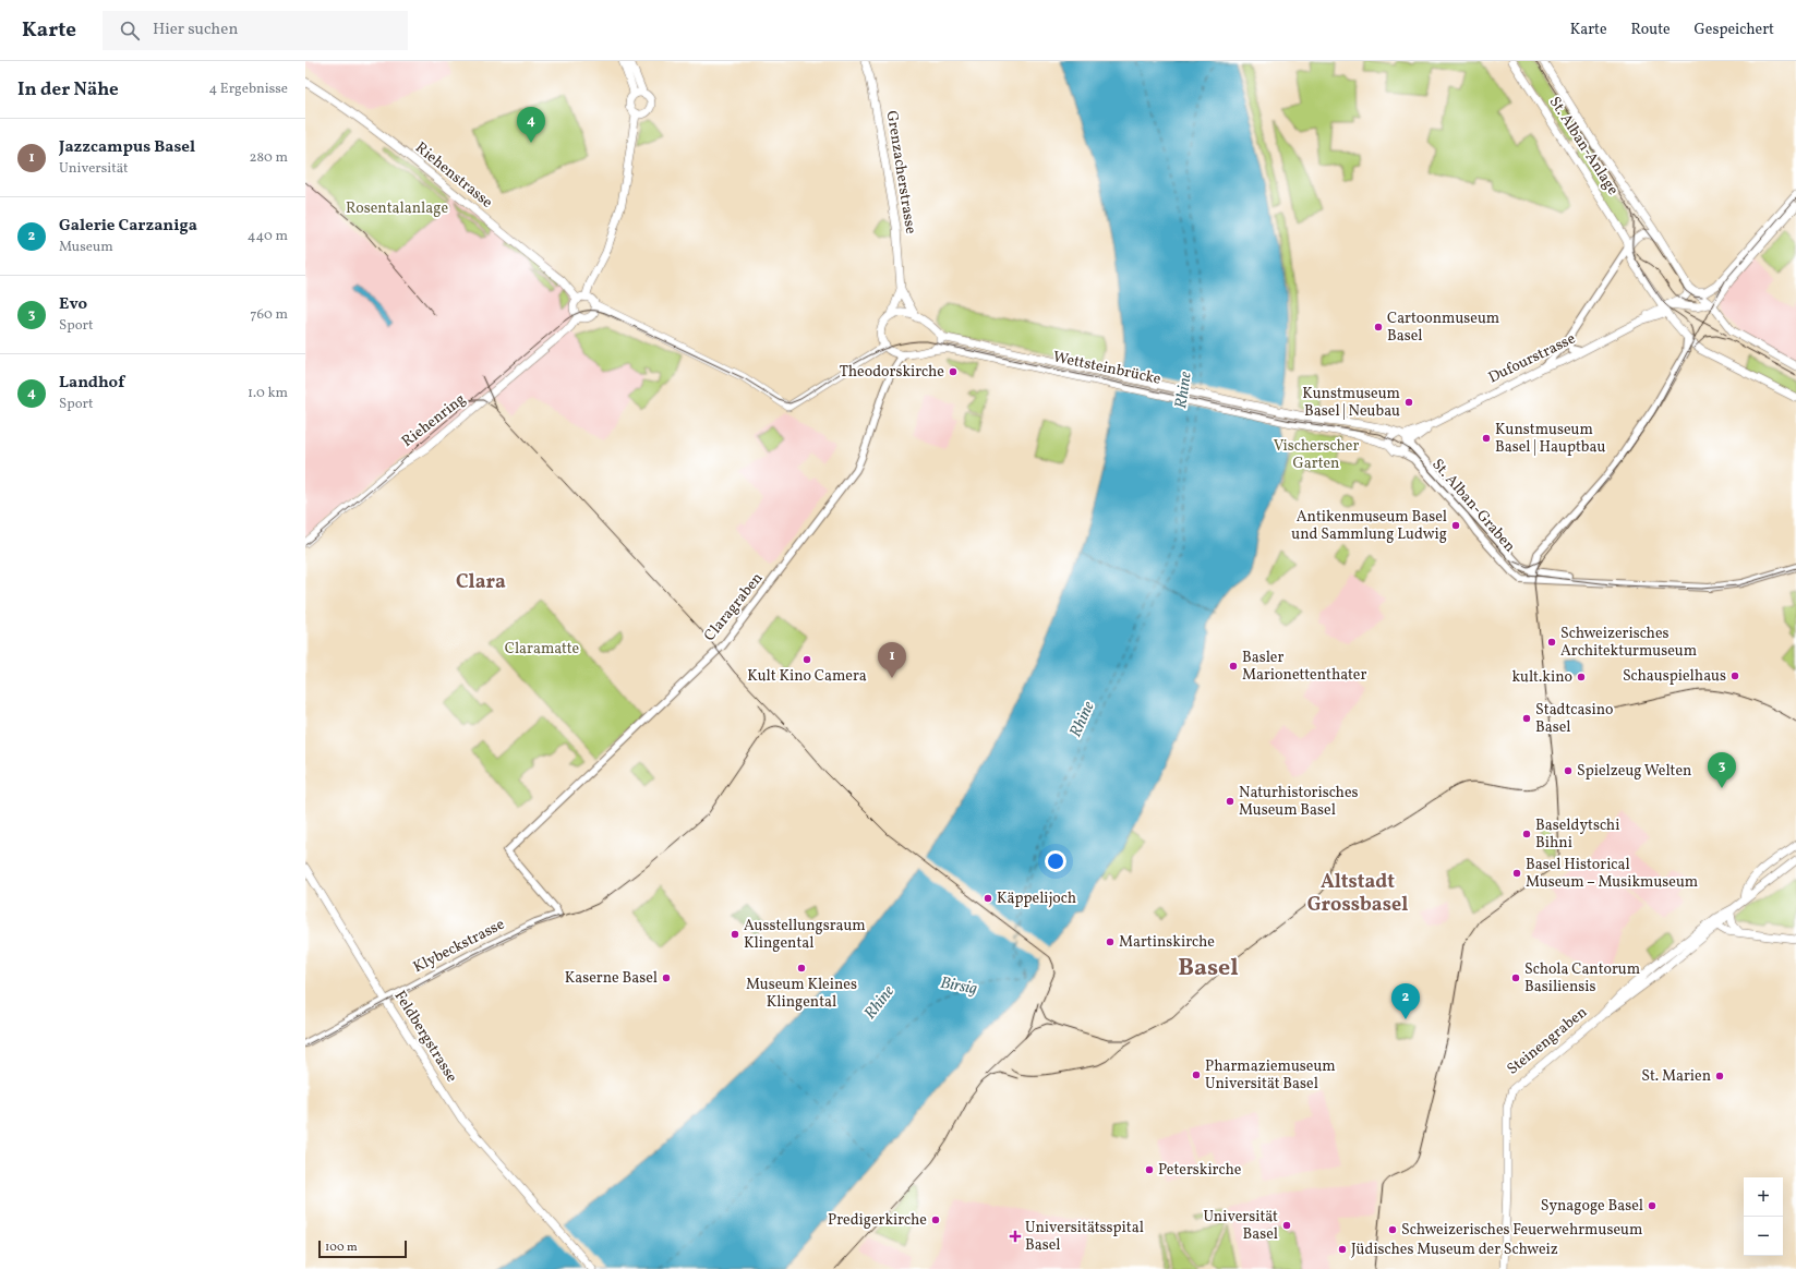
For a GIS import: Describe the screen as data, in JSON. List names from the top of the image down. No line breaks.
{"streets":{"main road":["St. Alban-Anlage","Grenzacherstrasse","Riehenstrasse","Dufourstrasse","Wettsteinbrücke","Riehenring","Feldbergstrasse","Steinengraben"],"street":["St. Alban-Graben","Claragraben","Klybeckstrasse"]},"crossings":[["St. Alban-Anlage","Dufourstrasse"],["Grenzacherstrasse","Wettsteinbrücke"],["Grenzacherstrasse","Claragraben"],["Riehenstrasse","Riehenring"],["Dufourstrasse","St. Alban-Graben"],["Wettsteinbrücke","Claragraben"],["Claragraben","Klybeckstrasse"],["Klybeckstrasse","Feldbergstrasse"]],"districts":["Clara","Altstadt Grossbasel","Basel"],"water":["Rhine","Birsig"],"parks":["Rosentalanlage","Vischerscher Garten","Claramatte"],"places":{"other":["Cartoonmuseum Basel","Theodorskirche","Kunstmuseum Basel | Neubau","Kunstmuseum Basel | Hauptbau","Antikenmuseum Basel und Sammlung Ludwig","Schweizerisches Architekturmuseum","Kult Kino Camera","Basler Marionettenthater","Schauspielhaus","kult.kino","Stadtcasino Basel","Spielzeug Welten","Naturhistorisches Museum Basel","Baseldytschi Bihni","Basel Historical Museum – Musikmuseum","Käppelijoch","Ausstellungsraum Klingental","Martinskirche","Museum Kleines Klingental","Kaserne Basel","Schola Cantorum Basiliensis","Pharmaziemuseum Universität Basel","St. Marien","Peterskirche","Synagoge Basel","Predigerkirche","Universität Basel","Schweizerisches Feuerwehrmuseum","Jüdisches Museum der Schweiz"],"health":["Universitätsspital Basel"]},"scale_bar":"100 m","page":{"header":"Karte","search":"Hier suchen","nav":["Karte","Route","Gespeichert"],"heading":["In der Nähe","4 Ergebnisse"],"pins":["4","1","3","2"],"list":[{"mark":"1","name":"Jazzcampus Basel","note":"Universität","value":"280 m"},{"mark":"2","name":"Galerie Carzaniga","note":"Museum","value":"440 m"},{"mark":"3","name":"Evo","note":"Sport","value":"760 m"},{"mark":"4","name":"Landhof","note":"Sport","value":"1.0 km"}],"map_buttons":["+","−"],"scale":"100 m"}}
